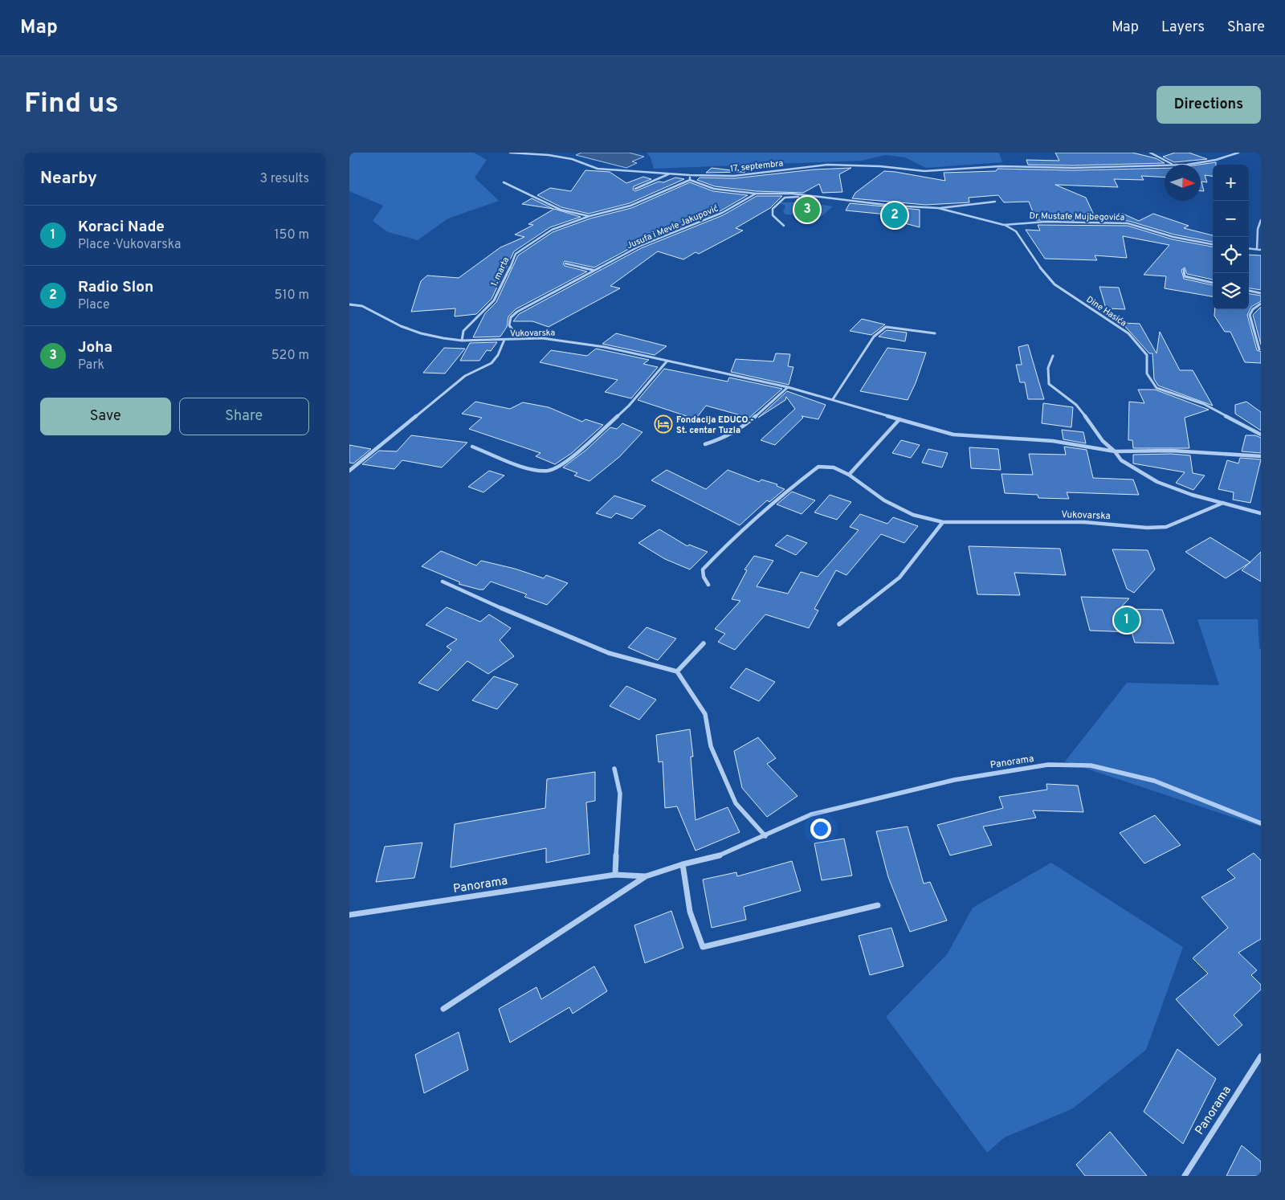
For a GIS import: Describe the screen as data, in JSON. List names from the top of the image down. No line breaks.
{"streets":{"street":["17. septembra","Dr Mustafe Mujbegovića","Jusufa i Mevle Jakupović","1. marta","Dine Hasića","Vukovarska","Panorama"]},"crossings":[["Dr Mustafe Mujbegovića","Jusufa i Mevle Jakupović"],["Dr Mustafe Mujbegovića","1. marta"],["Dr Mustafe Mujbegovića","Dine Hasića"],["Jusufa i Mevle Jakupović","Vukovarska"]],"places":{"hotel":["Fondacija EDUCO - St. centar Tuzla"]},"north":"right","page":{"header":"Map","nav":["Map","Layers","Share"],"buttons":["Directions",["Save","Share"]],"title":"Find us","heading":["Nearby","3 results"],"map_buttons":["+","−"],"pins":["3","2","1"],"list":[{"mark":"1","name":"Koraci Nade","note":"Place · Vukovarska","value":"150 m"},{"mark":"2","name":"Radio Slon","note":"Place","value":"510 m"},{"mark":"3","name":"Joha","note":"Park","value":"520 m"}]}}
